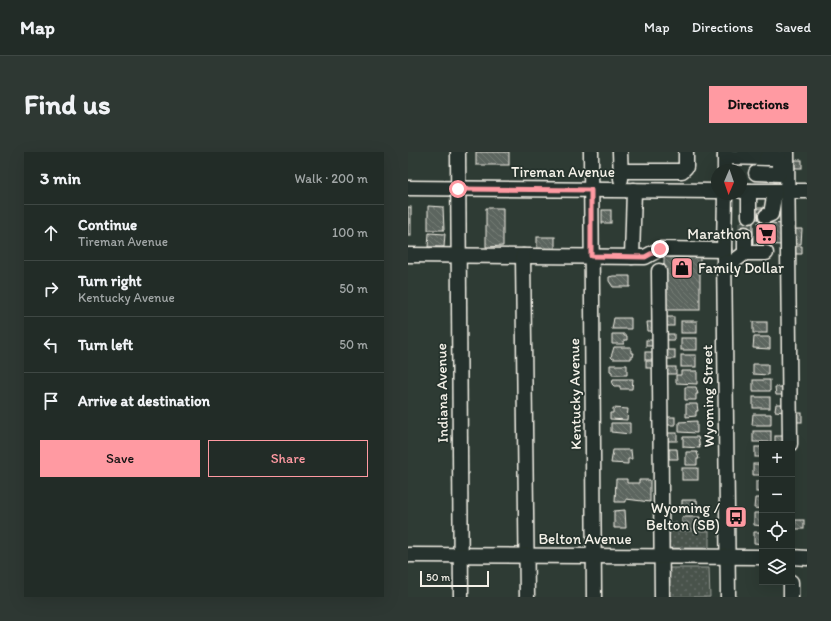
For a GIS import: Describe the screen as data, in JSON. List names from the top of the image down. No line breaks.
{"streets":{"street":["Tireman Avenue","Indiana Avenue","Kentucky Avenue","Wyoming Street","Belton Avenue"]},"crossings":[["Tireman Avenue","Indiana Avenue"],["Tireman Avenue","Kentucky Avenue"],["Indiana Avenue","Belton Avenue"],["Kentucky Avenue","Belton Avenue"],["Wyoming Street","Belton Avenue"]],"places":{"supermarket":["Marathon"],"shop":["Family Dollar"],"bus stop":["Wyoming / Belton (SB)"]},"scale_bar":"50 m","north":"bottom","page":{"header":"Map","nav":["Map","Directions","Saved"],"buttons":["Directions",["Save","Share"]],"title":"Find us","heading":["3 min","Walk · 200 m"],"list":[["Continue","Tireman Avenue","100 m"],["Turn right","Kentucky Avenue","50 m"],["Turn left","50 m"],"Arrive at destination"],"map_buttons":["+","−"],"scale":"50 m"}}
